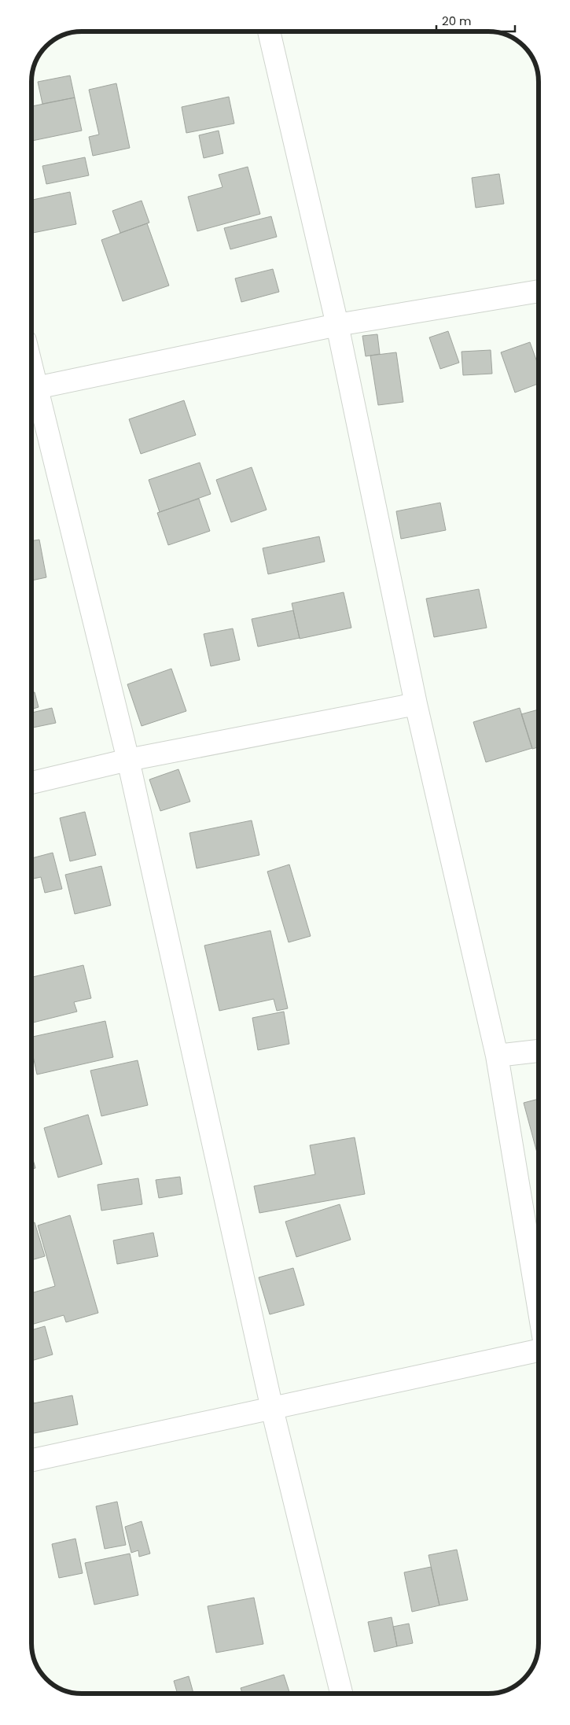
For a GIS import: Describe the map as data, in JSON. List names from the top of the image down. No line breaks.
{"scale_bar":"20 m"}
